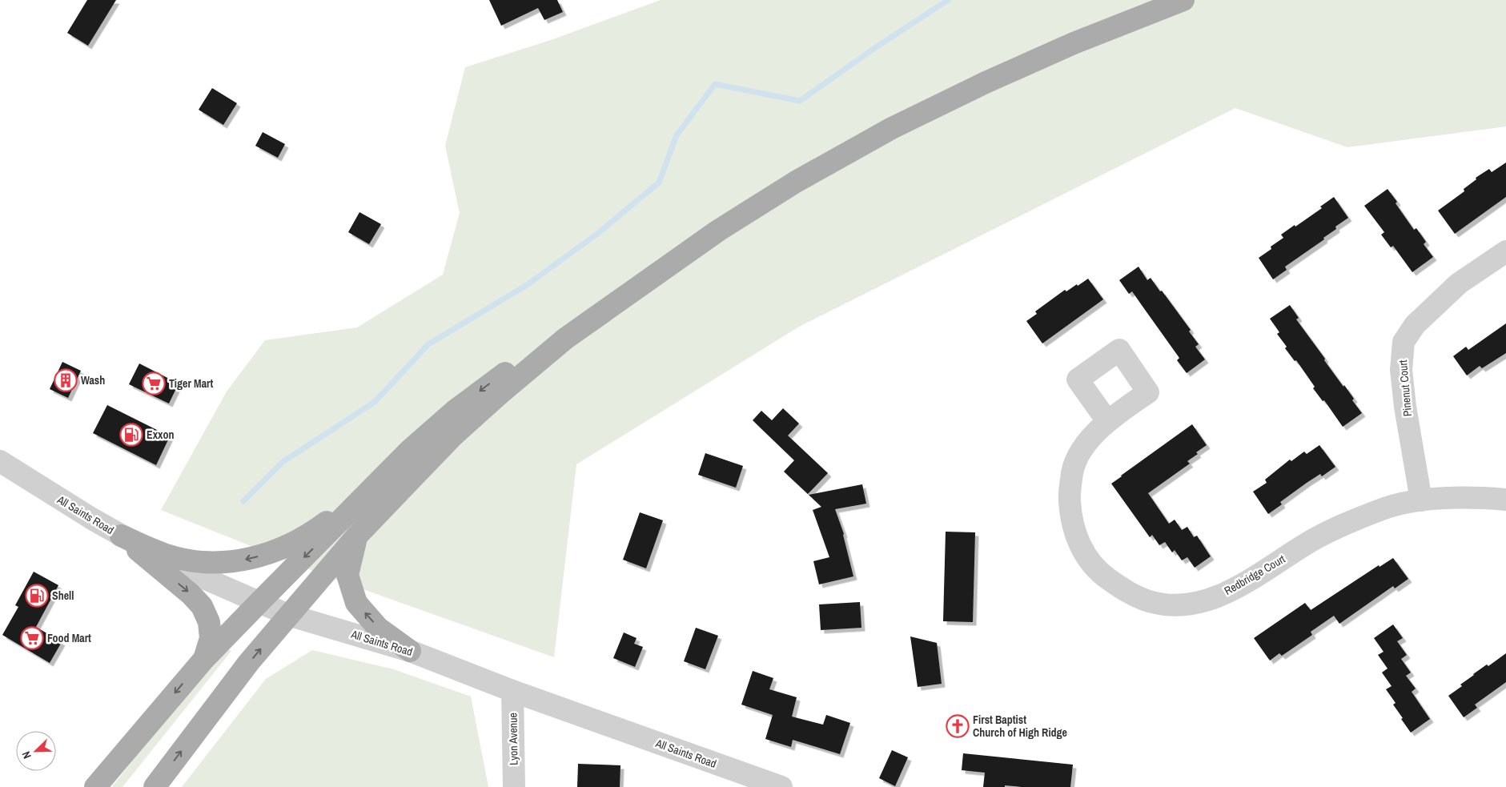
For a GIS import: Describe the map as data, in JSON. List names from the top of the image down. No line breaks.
{"streets":{"street":["Pinenut Court","All Saints Road","Redbridge Court","Lyon Avenue"]},"crossings":[["Pinenut Court","Redbridge Court"],["All Saints Road","Lyon Avenue"]],"places":{"building":["Wash"],"supermarket":["Tiger Mart","Food Mart"],"fuel station":["Exxon","Shell"],"church":["First Baptist Church of High Ridge"]},"north":"bottom left"}
